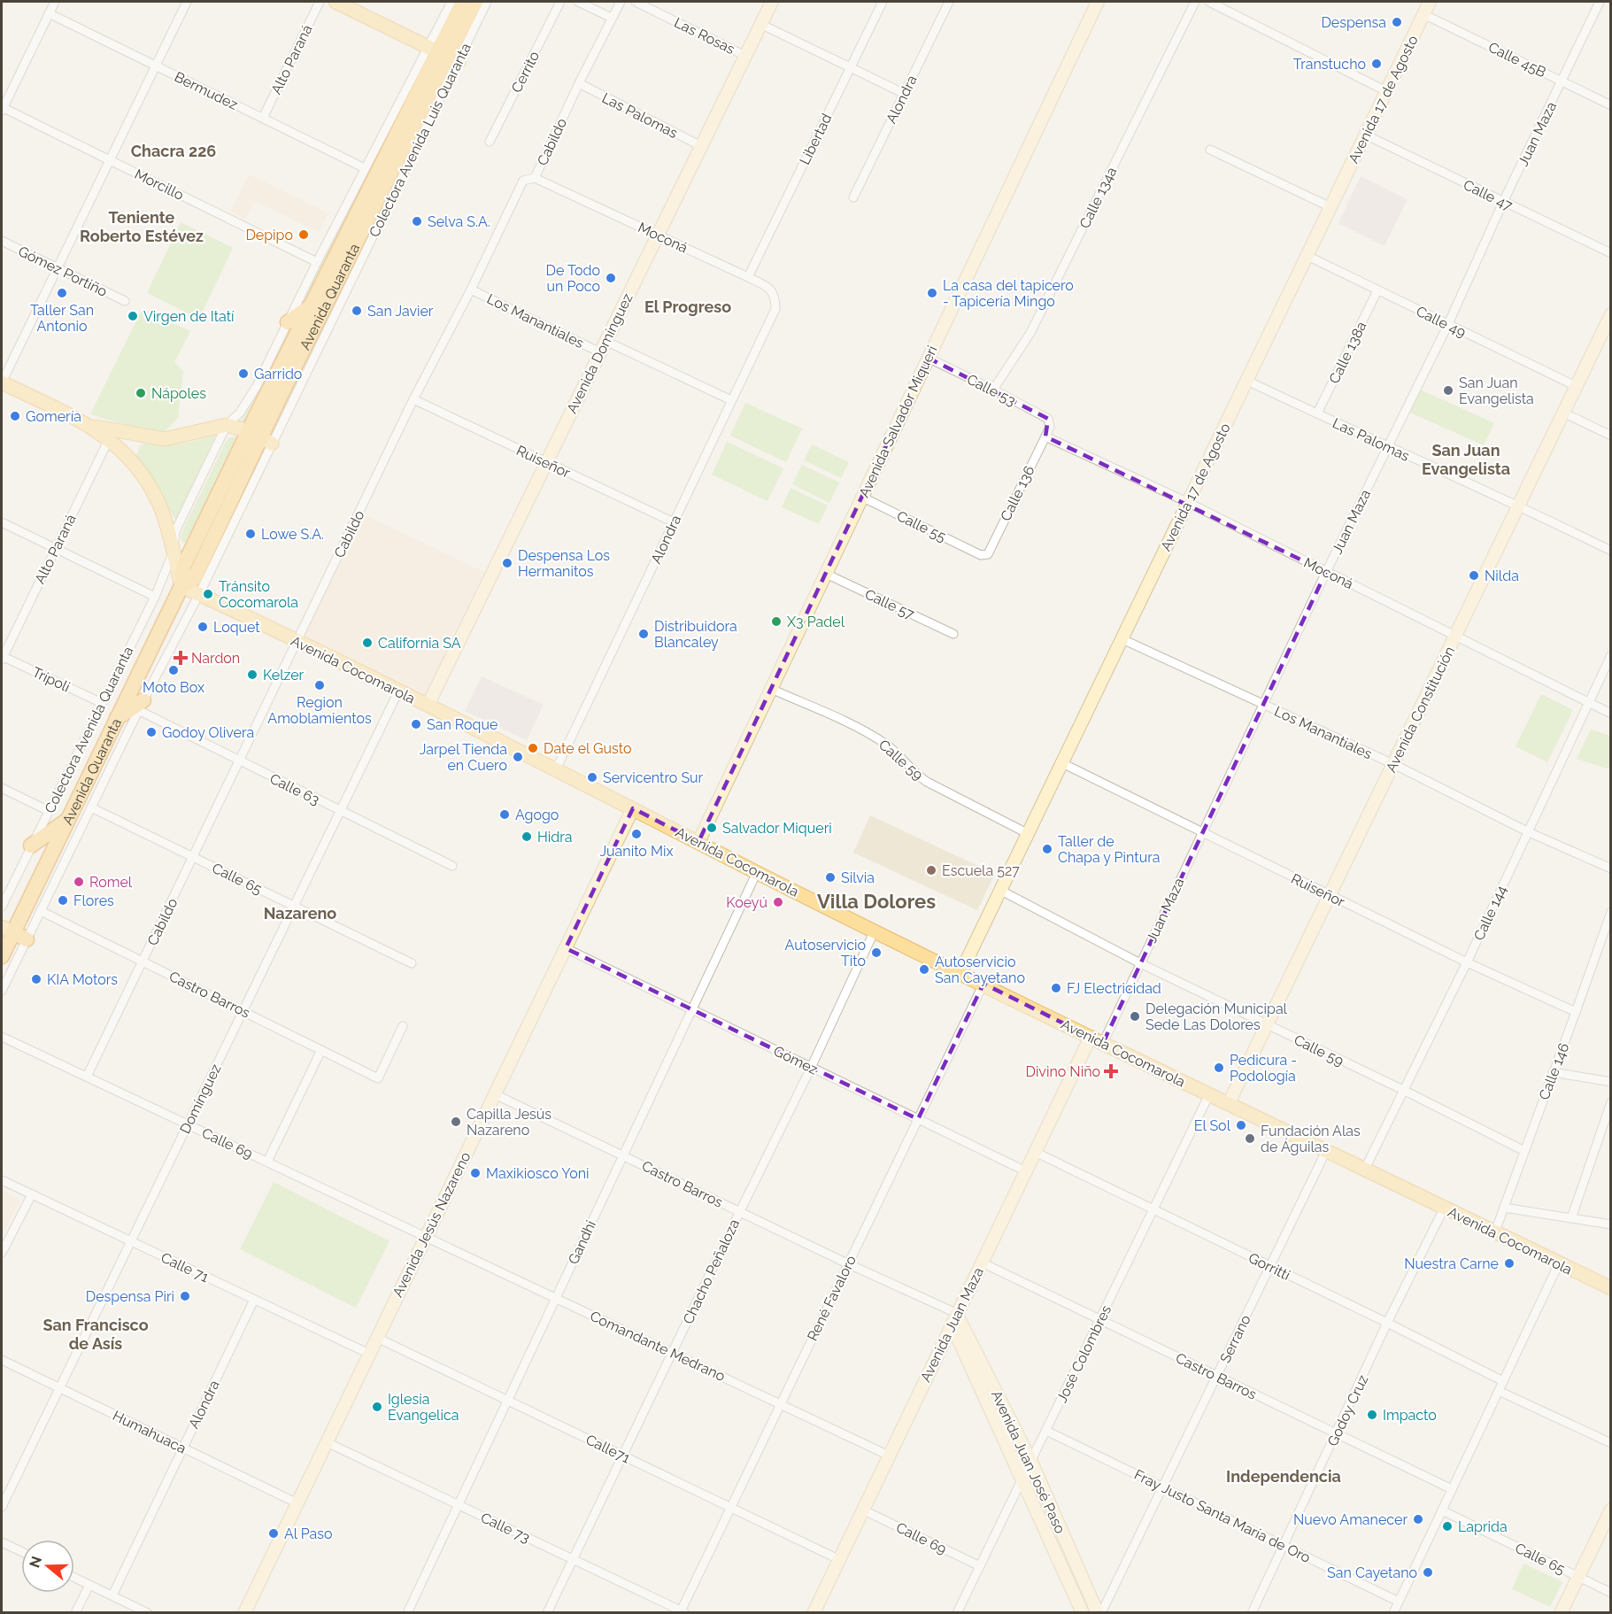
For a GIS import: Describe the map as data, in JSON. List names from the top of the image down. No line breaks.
{"streets":{"highway":["Avenida Quaranta"],"main road":["Avenida 17 de Agosto","Avenida Domínguez","Avenida Salvador Miqueri","Avenida Cocomarola","Avenida Constitución","Avenida Jesús Nazareno","Avenida Juan Maza","Avenida Juan José Paso"],"street":["Las Rosas","Alto Paraná","Calle 45B","Cerrito","Bermudez","Alondra","Las Palomas","Juan Maza","Libertad","Colectora Avenida Luis Quaranta","Cabildo","Morcillo","Calle 47","Calle 134a","Moconá","Gómez Portiño","Los Manantiales","Calle 49","Calle 138a","Calle 53","Ruiseñor","Calle 136","Calle 55","Calle 57","Trípoli","Colectora Avenida Quaranta","Calle 59","Calle 63","Calle 65","Calle 144","Castro Barros","Gómez","Calle 146","Domínguez","Calle 69","Gandhi","Gorritti","Calle 71","Chacho Peñaloza","René Favaloro","Serrano","Comandante Medrano","José Colombres","Godoy Cruz","Humahuaca","Calle71","Fray Justo Santa María de Oro","Calle 73"]},"crossings":[["Las Rosas","Avenida Domínguez"],["Alto Paraná","Bermudez"],["Alto Paraná","Trípoli"],["Calle 45B","Avenida 17 de Agosto"],["Calle 45B","Juan Maza"],["Bermudez","Colectora Avenida Luis Quaranta"],["Alondra","Moconá"],["Alondra","Los Manantiales"],["Alondra","Ruiseñor"],["Alondra","Avenida Cocomarola"],["Alondra","Calle 71"],["Alondra","Humahuaca"],["Avenida 17 de Agosto","Las Palomas"],["Avenida 17 de Agosto","Calle 47"],["Avenida 17 de Agosto","Moconá"],["Avenida 17 de Agosto","Los Manantiales"],["Avenida 17 de Agosto","Calle 49"],["Avenida 17 de Agosto","Ruiseñor"],["Avenida 17 de Agosto","Avenida Cocomarola"],["Avenida 17 de Agosto","Calle 59"],["Las Palomas","Juan Maza"],["Las Palomas","Cabildo"],["Las Palomas","Calle 138a"],["Las Palomas","Avenida Domínguez"],["Las Palomas","Avenida Constitución"],["Juan Maza","Calle 47"],["Juan Maza","Moconá"],["Juan Maza","Los Manantiales"],["Juan Maza","Calle 49"],["Juan Maza","Ruiseñor"],["Juan Maza","Avenida Cocomarola"],["Juan Maza","Calle 59"],["Juan Maza","Avenida Juan Maza"],["Libertad","Moconá"],["Colectora Avenida Luis Quaranta","Morcillo"],["Colectora Avenida Luis Quaranta","Avenida Quaranta"],["Colectora Avenida Luis Quaranta","Colectora Avenida Quaranta"],["Cabildo","Moconá"],["Cabildo","Los Manantiales"],["Cabildo","Ruiseñor"],["Cabildo","Avenida Cocomarola"],["Cabildo","Calle 63"],["Cabildo","Calle 65"],["Cabildo","Castro Barros"],["Cabildo","Calle 69"],["Calle 134a","Calle 53"],["Moconá","Avenida Domínguez"],["Moconá","Calle 136"],["Moconá","Avenida Constitución"],["Moconá","Calle 144"],["Avenida Quaranta","Avenida Cocomarola"],["Los Manantiales","Avenida Domínguez"],["Los Manantiales","Avenida Constitución"],["Los Manantiales","Calle 144"],["Calle 49","Calle 138a"],["Calle 49","Avenida Constitución"],["Avenida Domínguez","Ruiseñor"],["Avenida Domínguez","Avenida Cocomarola"],["Calle 53","Avenida Salvador Miqueri"],["Calle 53","Calle 136"],["Avenida Salvador Miqueri","Calle 55"],["Avenida Salvador Miqueri","Calle 57"],["Avenida Salvador Miqueri","Avenida Cocomarola"],["Avenida Salvador Miqueri","Calle 59"],["Ruiseñor","Avenida Constitución"],["Ruiseñor","Calle 144"],["Ruiseñor","Calle 146"],["Calle 136","Calle 55"],["Avenida Cocomarola","Avenida Constitución"],["Avenida Cocomarola","Calle 144"],["Avenida Cocomarola","Calle 146"],["Avenida Cocomarola","Domínguez"],["Avenida Cocomarola","Avenida Jesús Nazareno"],["Avenida Cocomarola","Gandhi"],["Avenida Cocomarola","Chacho Peñaloza"],["Avenida Cocomarola","René Favaloro"],["Avenida Cocomarola","Avenida Juan Maza"],["Avenida Cocomarola","Serrano"],["Avenida Cocomarola","José Colombres"],["Avenida Cocomarola","Godoy Cruz"],["Trípoli","Colectora Avenida Quaranta"],["Avenida Constitución","Calle 59"],["Calle 59","Calle 144"],["Calle 59","Calle 146"],["Calle 63","Domínguez"],["Calle 65","Domínguez"],["Castro Barros","Domínguez"],["Castro Barros","Avenida Jesús Nazareno"],["Castro Barros","Gandhi"],["Castro Barros","Chacho Peñaloza"],["Castro Barros","René Favaloro"],["Castro Barros","Avenida Juan Maza"],["Castro Barros","Serrano"],["Castro Barros","José Colombres"],["Castro Barros","Godoy Cruz"],["Castro Barros","Avenida Juan José Paso"],["Gómez","Avenida Jesús Nazareno"],["Gómez","Gandhi"],["Gómez","Chacho Peñaloza"],["Gómez","René Favaloro"],["Gómez","Avenida Juan Maza"],["Domínguez","Calle 69"],["Domínguez","Calle 71"],["Domínguez","Humahuaca"],["Calle 69","Avenida Jesús Nazareno"],["Calle 69","Avenida Juan Maza"],["Calle 69","Comandante Medrano"],["Calle 69","José Colombres"],["Avenida Jesús Nazareno","Calle 71"],["Avenida Jesús Nazareno","Comandante Medrano"],["Avenida Jesús Nazareno","Humahuaca"],["Avenida Jesús Nazareno","Calle71"],["Avenida Jesús Nazareno","Calle 73"],["Gandhi","Comandante Medrano"],["Gandhi","Calle71"],["Gandhi","Calle 73"],["Gorritti","Avenida Juan Maza"],["Gorritti","Serrano"],["Gorritti","José Colombres"],["Gorritti","Godoy Cruz"],["Chacho Peñaloza","Comandante Medrano"],["Chacho Peñaloza","Calle71"],["Chacho Peñaloza","Calle 73"],["René Favaloro","Comandante Medrano"],["René Favaloro","Calle71"],["René Favaloro","Calle 73"],["Avenida Juan Maza","Comandante Medrano"],["Avenida Juan Maza","Calle71"],["Avenida Juan Maza","Avenida Juan José Paso"],["Serrano","Fray Justo Santa María de Oro"],["José Colombres","Avenida Juan José Paso"],["José Colombres","Fray Justo Santa María de Oro"],["Godoy Cruz","Fray Justo Santa María de Oro"]],"districts":["Chacra 226","Teniente Roberto Estévez","El Progreso","San Juan Evangelista","Villa Dolores","Nazareno","San Francisco de Asís","Independencia"],"places":{"other":["Despensa","Transtucho","Selva S.A.","Depipo","De Todo un Poco","Taller San Antonio","La casa del tapicero - Tapicería Mingo","San Javier","Virgen de Itatí","Garrido","San Juan Evangelista","Nápoles","Gomería","Lowe S.A.","Despensa Los Hermanitos","Nilda","Tránsito Cocomarola","X3 Padel","Loquet","Distribuidora Blancaley","California SA","Moto Box","Kelzer","Region Amoblamientos","San Roque","Godoy Olivera","Date el Gusto","Jarpel Tienda en Cuero","Servicentro Sur","Agogo","Salvador Miqueri","Juanito Mix","Hidra","Taller de Chapa y Pintura","Escuela 527","Silvia","Romel","Flores","Koeyú","Autoservicio Tito","Autoservicio San Cayetano","KIA Motors","FJ Electricidad","Delegación Municipal Sede Las Dolores","Pedicura - Podología","Capilla Jesús Nazareno","El Sol","Fundación Alas de Águilas","Maxikiosco Yoni","Nuestra Carne","Despensa Piri","Iglesia Evangelica","Impacto","Nuevo Amanecer","Laprida","Al Paso","San Cayetano"],"health":["Nardon","Divino Niño"]},"north":"left"}
